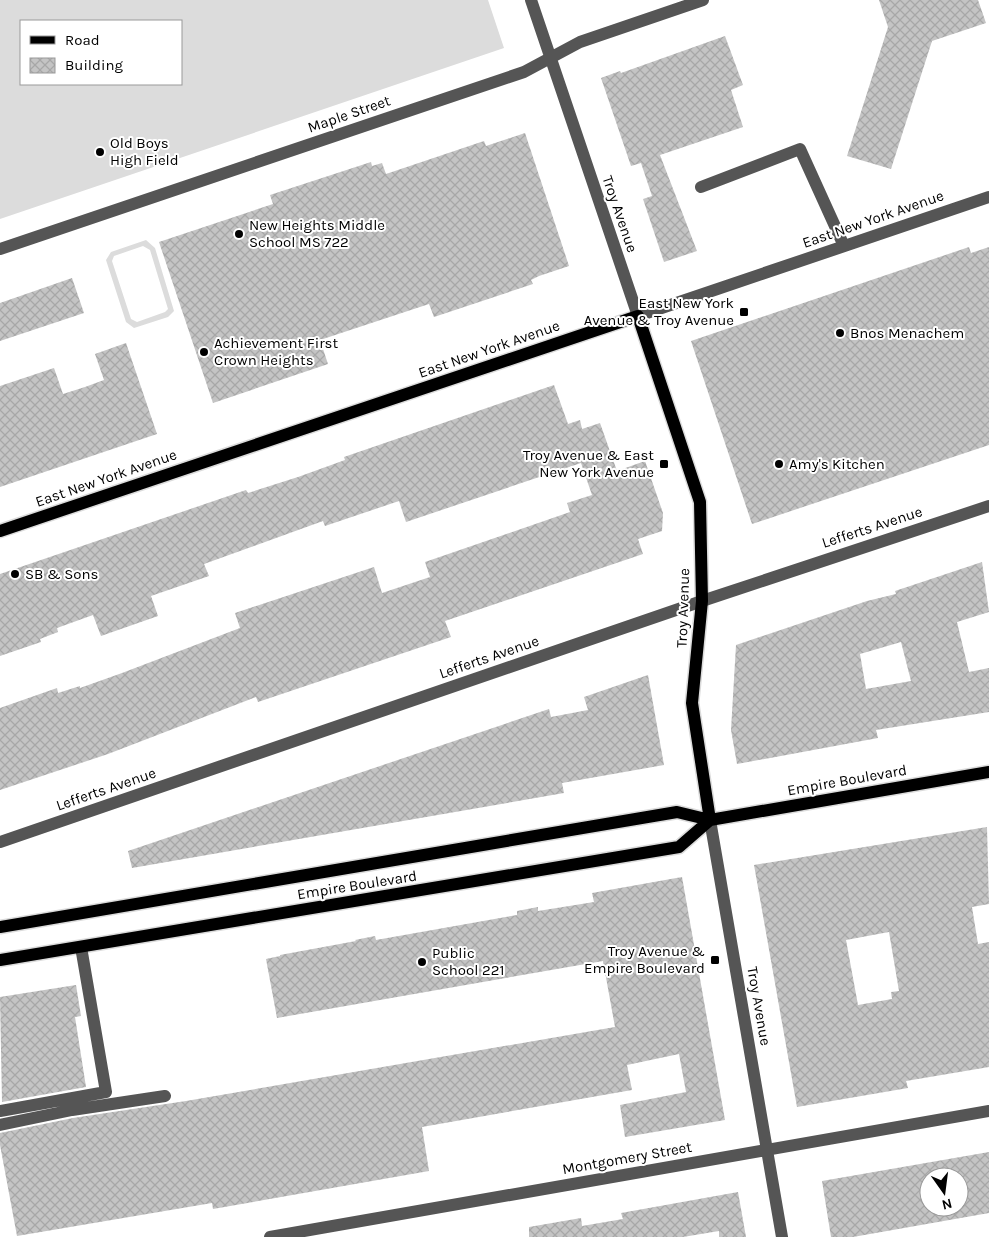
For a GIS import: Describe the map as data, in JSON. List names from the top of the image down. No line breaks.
{"streets":{"main road":["Troy Avenue","East New York Avenue","Empire Boulevard"],"street":["Maple Street","Lefferts Avenue","Montgomery Street"]},"crossings":[["Maple Street","Troy Avenue"],["Troy Avenue","East New York Avenue"],["Troy Avenue","Lefferts Avenue"],["Troy Avenue","Empire Boulevard"],["Troy Avenue","Montgomery Street"]],"places":{"other":["Old Boys High Field","New Heights Middle School MS 722","Bnos Menachem","Achievement First Crown Heights","Amy's Kitchen","SB & Sons","Public School 221"],"transit":["East New York Avenue & Troy Avenue","Troy Avenue & East New York Avenue","Troy Avenue & Empire Boulevard"]},"legend":["Road","Building"],"north":"bottom"}
